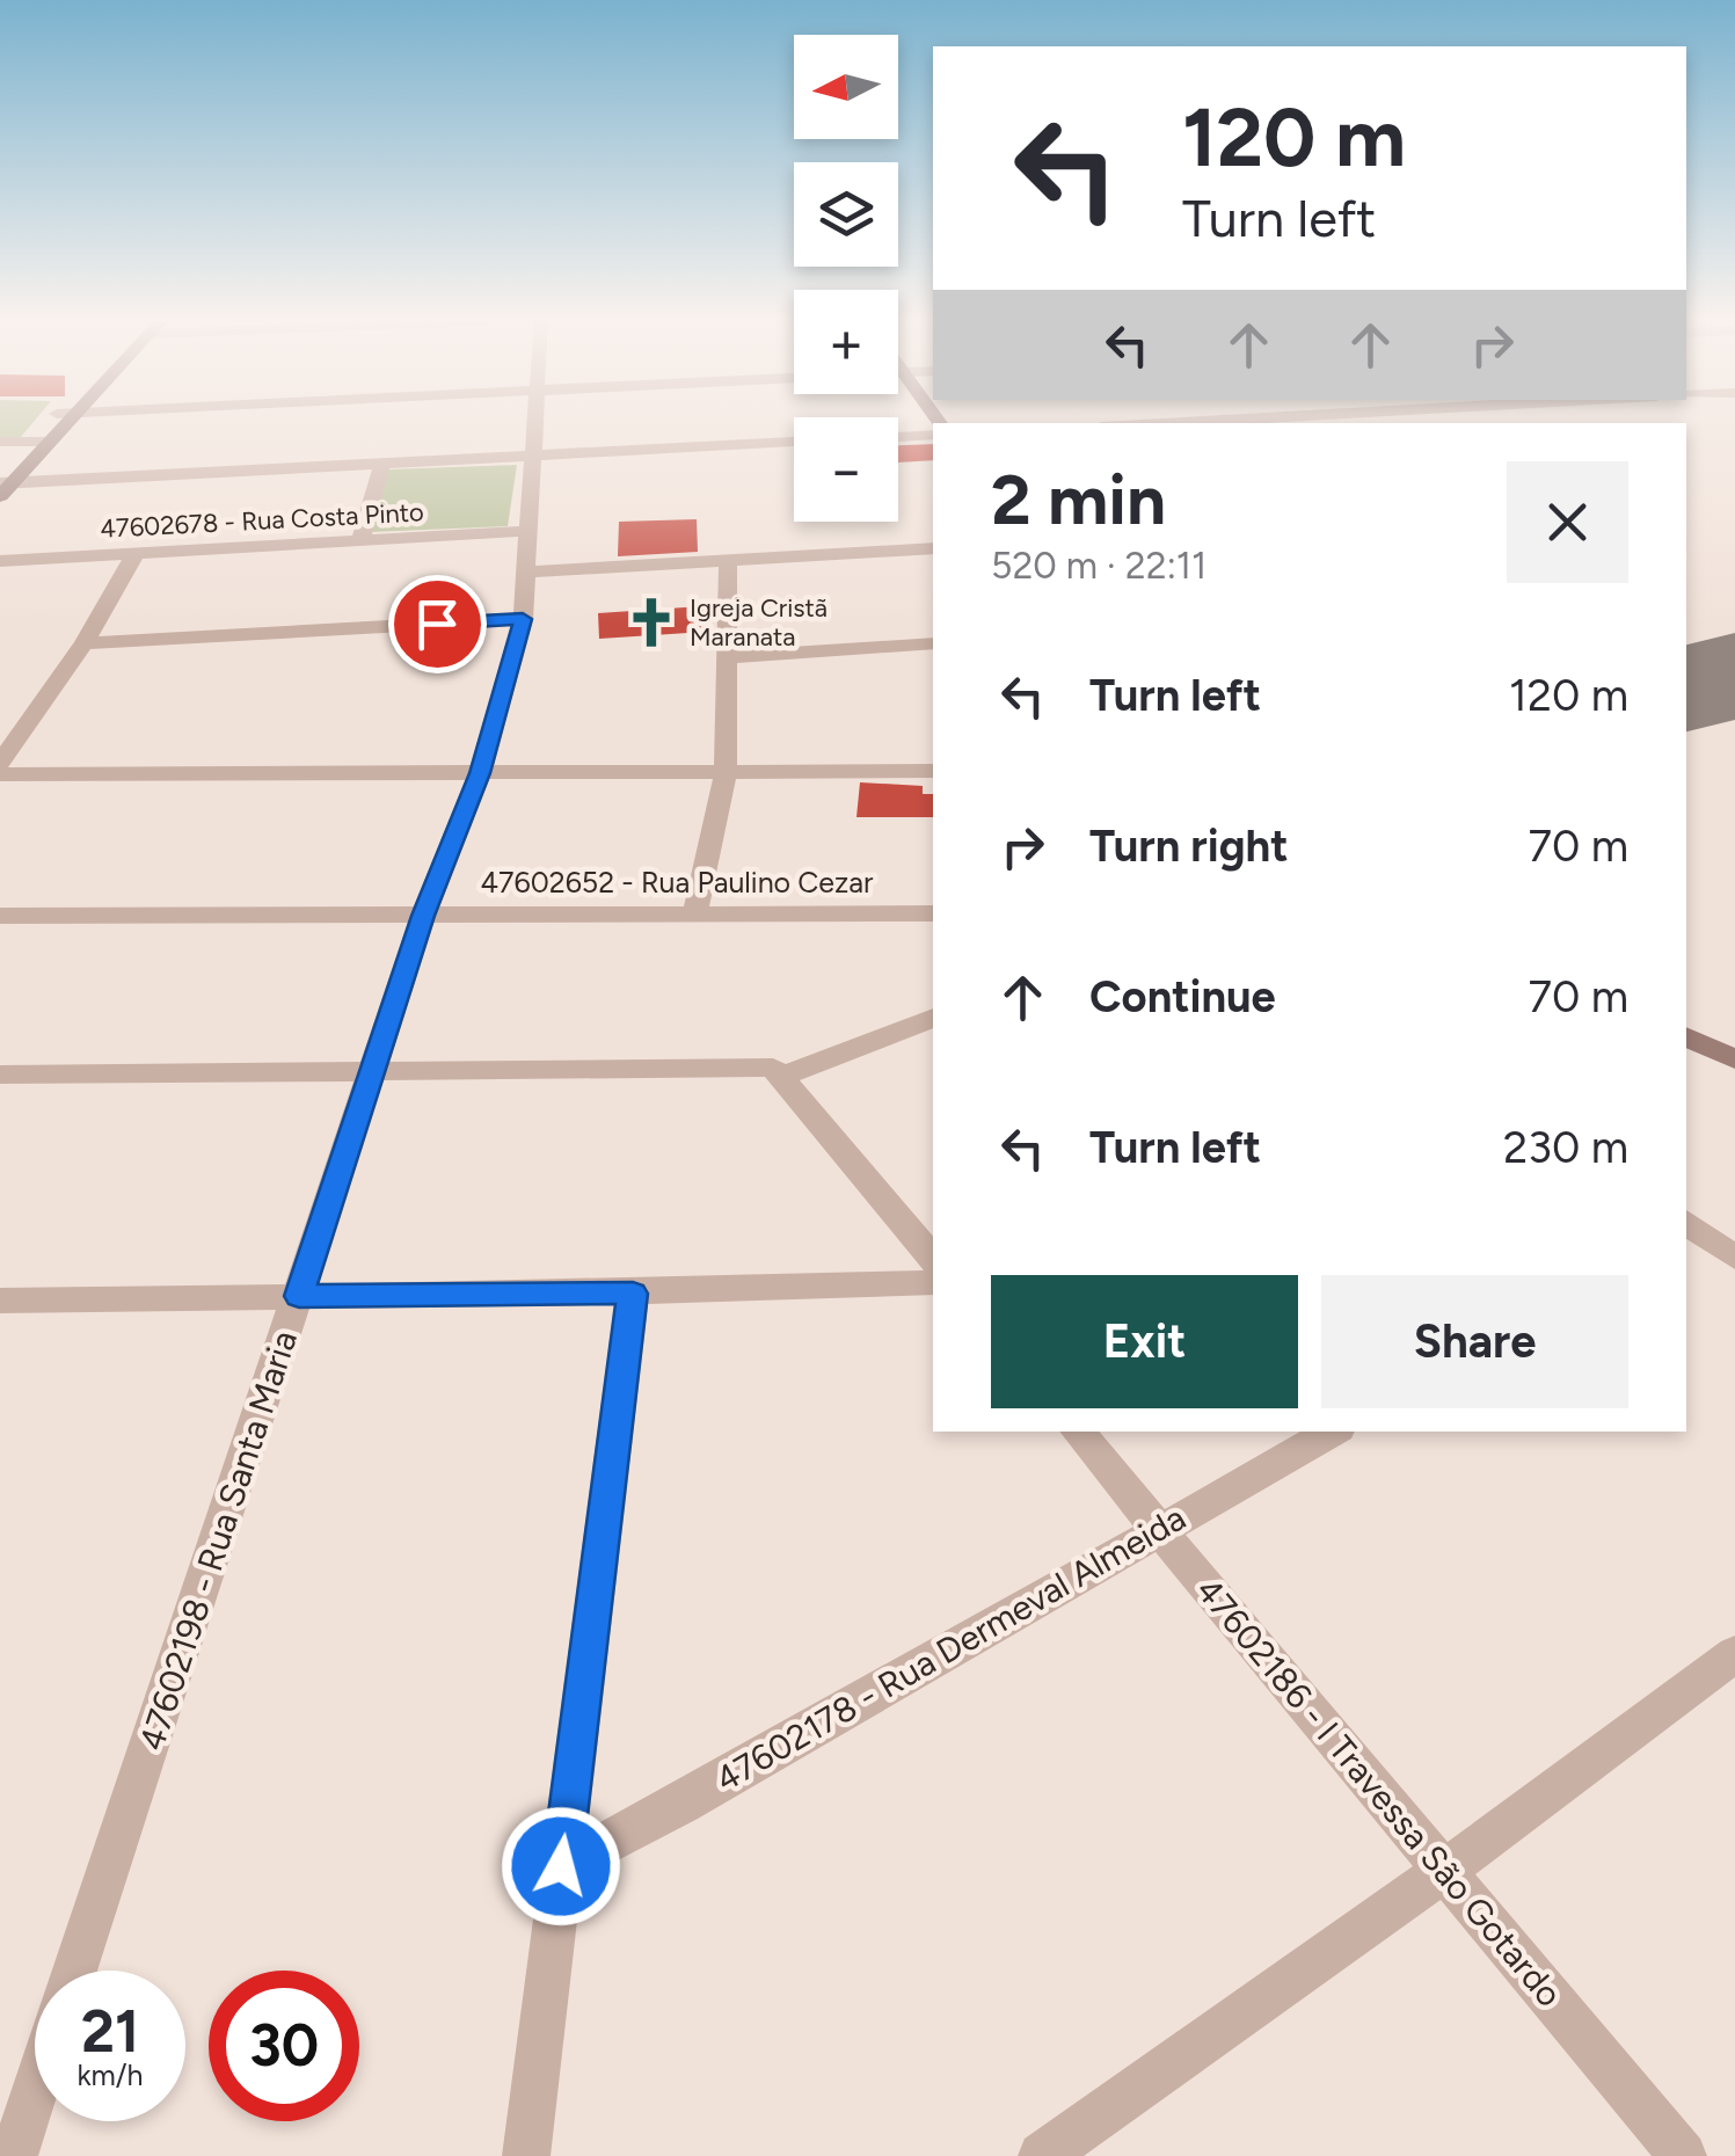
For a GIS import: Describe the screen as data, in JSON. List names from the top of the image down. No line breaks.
{"streets":{"street":["47602678 - Rua Costa Pinto","47602652 - Rua Paulino Cezar","47602198 - Rua Santa Maria","47602178 - Rua Dermeval Almeida","47602186 - I Travessa São Gotardo"]},"crossings":[["47602678 - Rua Costa Pinto","47602198 - Rua Santa Maria"],["47602652 - Rua Paulino Cezar","47602198 - Rua Santa Maria"],["47602178 - Rua Dermeval Almeida","47602186 - I Travessa São Gotardo"]],"places":{"church":["Igreja Cristã Maranata"]},"north":"left","page":{"map_buttons":["+","−"],"turn":["120 m","Turn left"],"heading":["2 min","520 m · 22:11"],"list":[{"name":"Turn left","value":"120 m"},{"name":"Turn right","value":"70 m"},{"name":"Continue","value":"70 m"},{"name":"Turn left","value":"230 m"}],"buttons":["Exit","Share"],"speed":"21 km/h","limit":"30"}}
